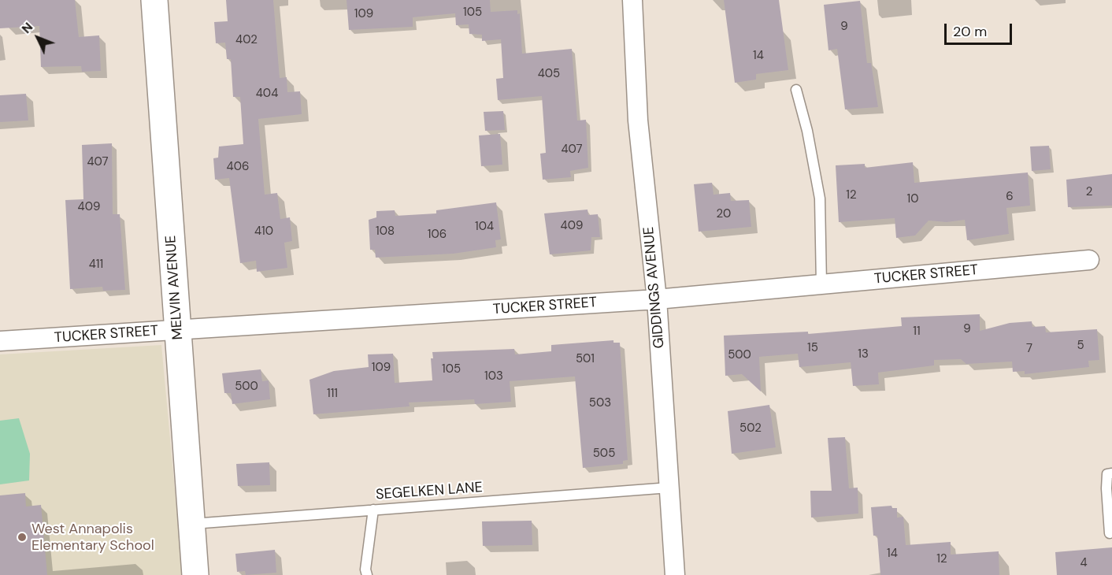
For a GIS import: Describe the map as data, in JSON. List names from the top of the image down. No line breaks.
{"streets":{"street":["TUCKER STREET","MELVIN AVENUE","GIDDINGS AVENUE"],"lane":["SEGELKEN LANE"]},"crossings":[["TUCKER STREET","MELVIN AVENUE"],["TUCKER STREET","GIDDINGS AVENUE"],["MELVIN AVENUE","SEGELKEN LANE"],["GIDDINGS AVENUE","SEGELKEN LANE"]],"places":["West Annapolis Elementary School"],"house_numbers":["105","109","9","402","14","405","404","407","407","406","2","12","6","10","409","20","409","104","410","108","106","411","9","11","5","15","7","13","500","501","109","105","103","500","111","503","502","505","14","12","4"],"scale_bar":"20 m","north":"top left"}
